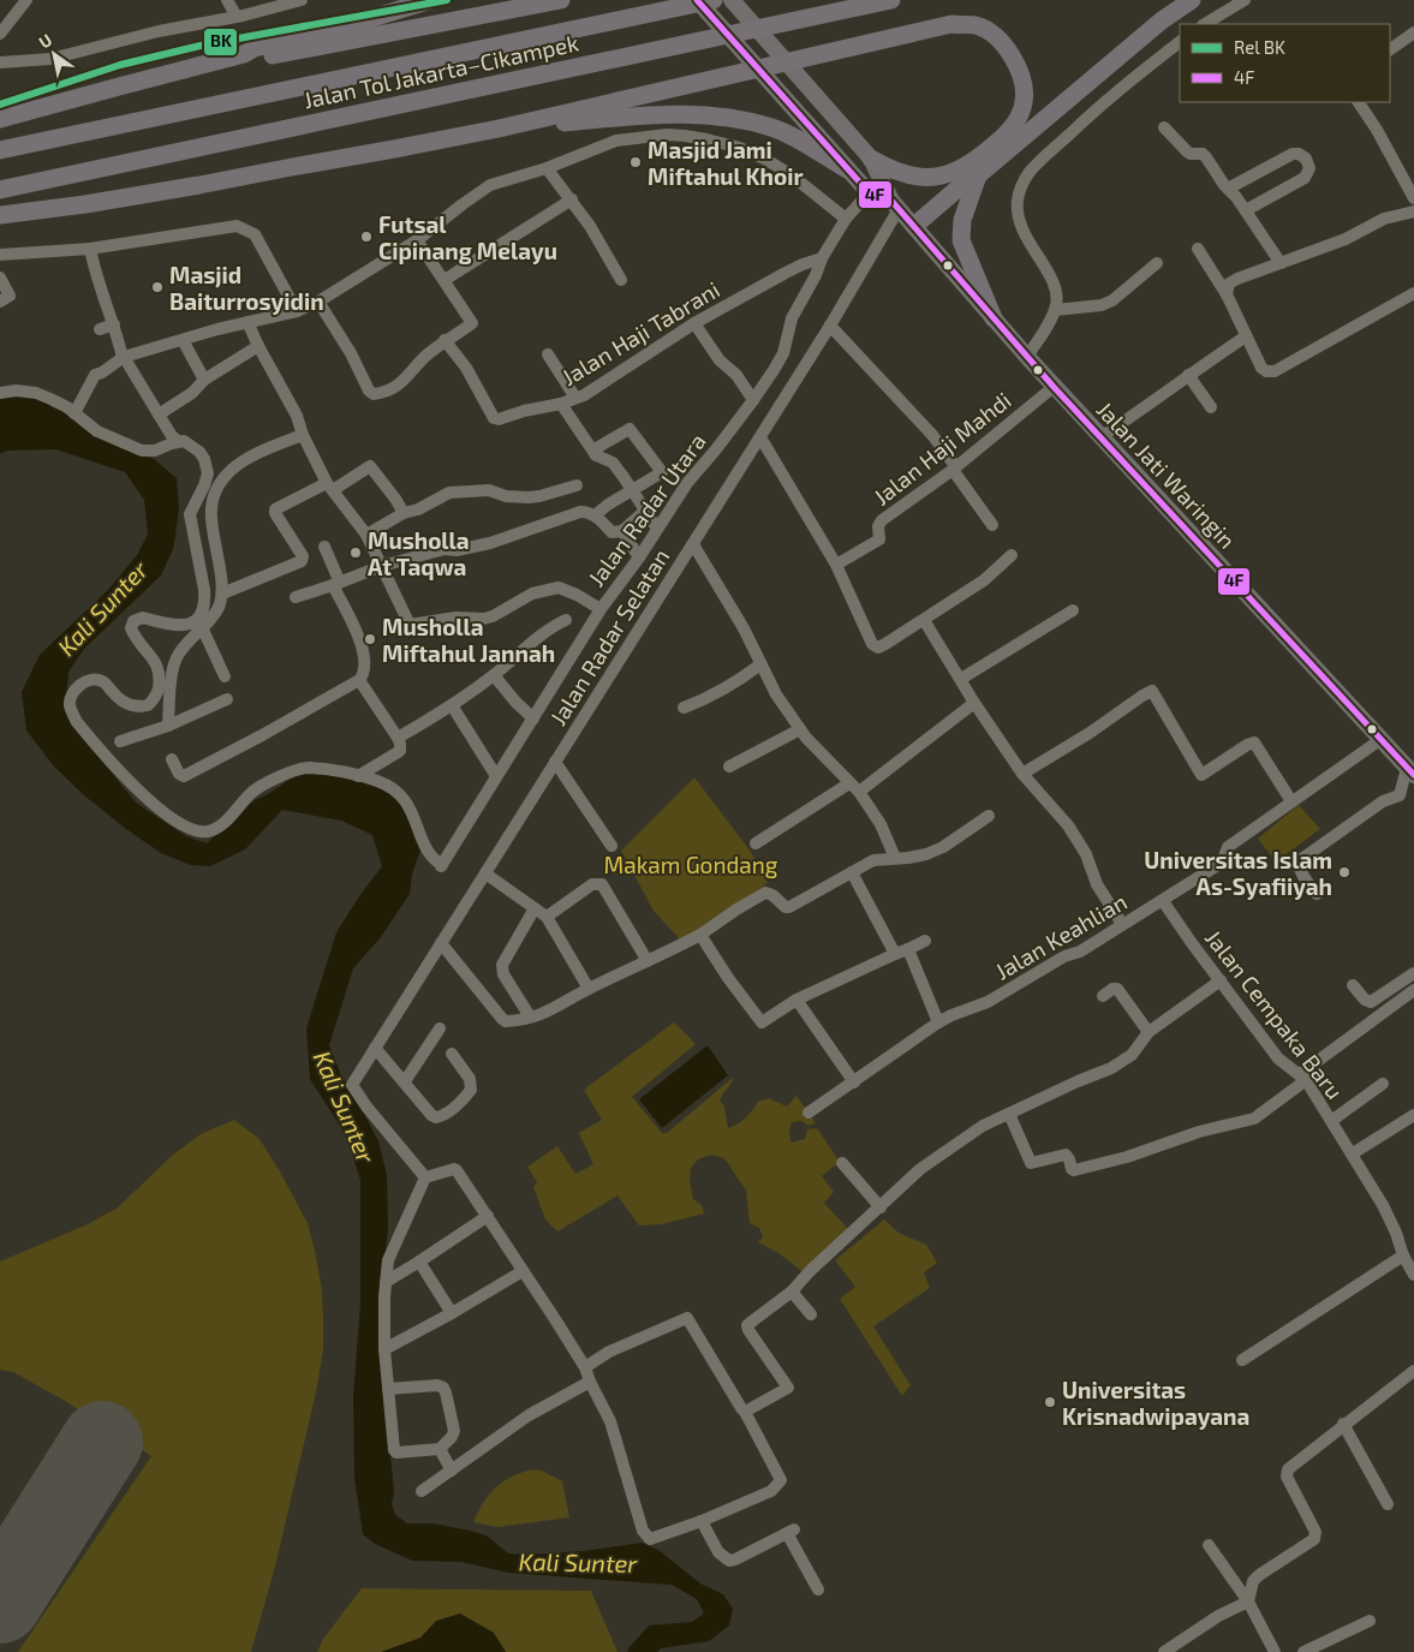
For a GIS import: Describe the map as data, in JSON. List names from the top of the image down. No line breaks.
{"streets":{"highway":["Jalan Tol Jakarta–Cikampek"],"main road":["Jalan Jati Waringin"],"street":["Jalan Haji Tabrani","Jalan Haji Mahdi","Jalan Radar Utara","Jalan Radar Selatan","Jalan Keahlian","Jalan Cempaka Baru"]},"crossings":[["Jalan Haji Tabrani","Jalan Radar Utara"],["Jalan Haji Mahdi","Jalan Jati Waringin"],["Jalan Jati Waringin","Jalan Radar Utara"],["Jalan Jati Waringin","Jalan Radar Selatan"],["Jalan Jati Waringin","Jalan Keahlian"],["Jalan Keahlian","Jalan Cempaka Baru"]],"water":["Kali Sunter"],"parks":["Makam Gondang"],"places":["Masjid Jami Miftahul Khoir","Futsal Cipinang Melayu","Masjid Baiturrosyidin","Musholla At Taqwa","Musholla Miftahul Jannah","Universitas Islam As-Syafiiyah","Universitas Krisnadwipayana"],"lines":["rail line BK","transit line 4F"],"legend":["Rel BK","4F"],"north":"top left"}
